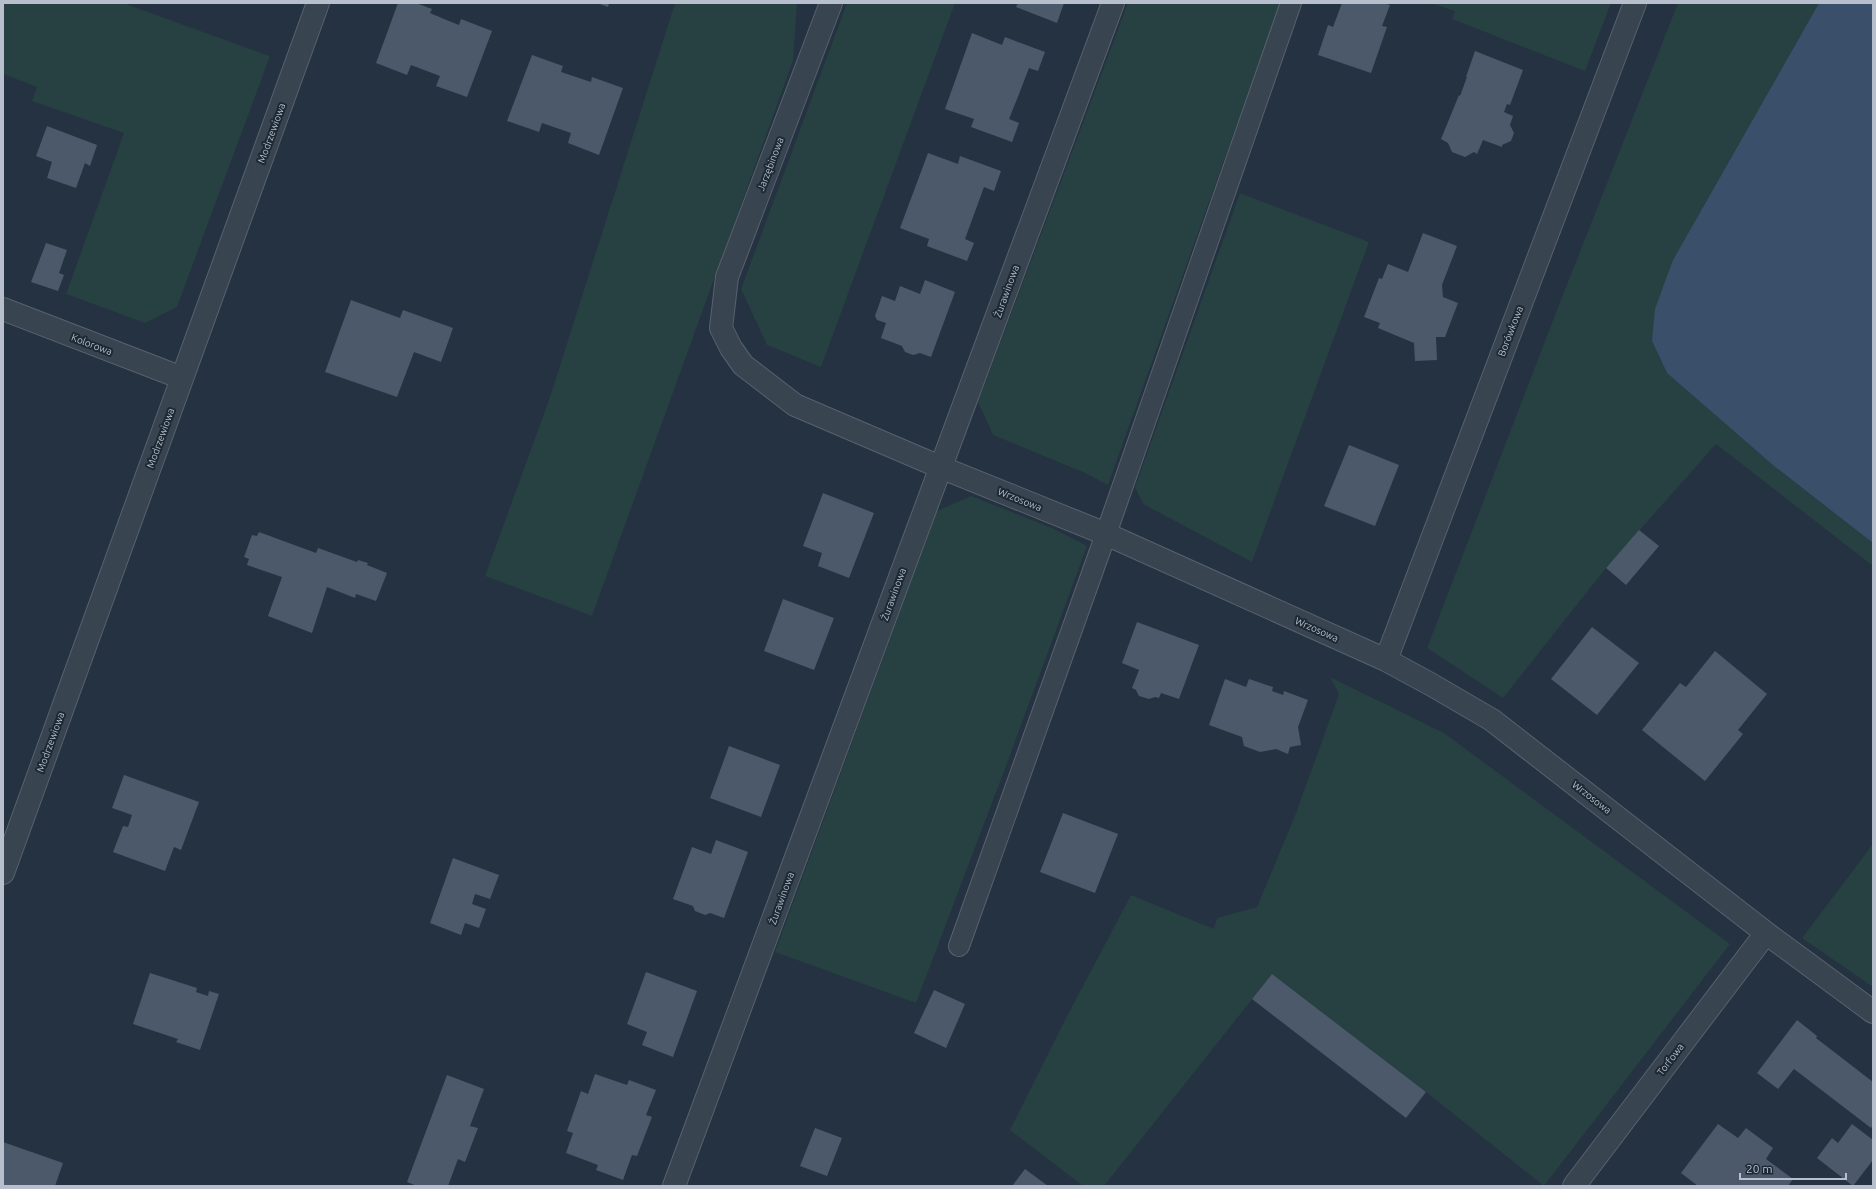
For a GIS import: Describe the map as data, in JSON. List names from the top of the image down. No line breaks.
{"streets":{"street":["Modrzewiowa","Jarzębinowa","Żurawinowa","Borówkowa","Kolorowa","Wrzosowa","Torfowa"]},"crossings":[["Modrzewiowa","Kolorowa"],["Jarzębinowa","Wrzosowa"],["Żurawinowa","Wrzosowa"],["Borówkowa","Wrzosowa"],["Wrzosowa","Torfowa"]],"scale_bar":"20 m"}
